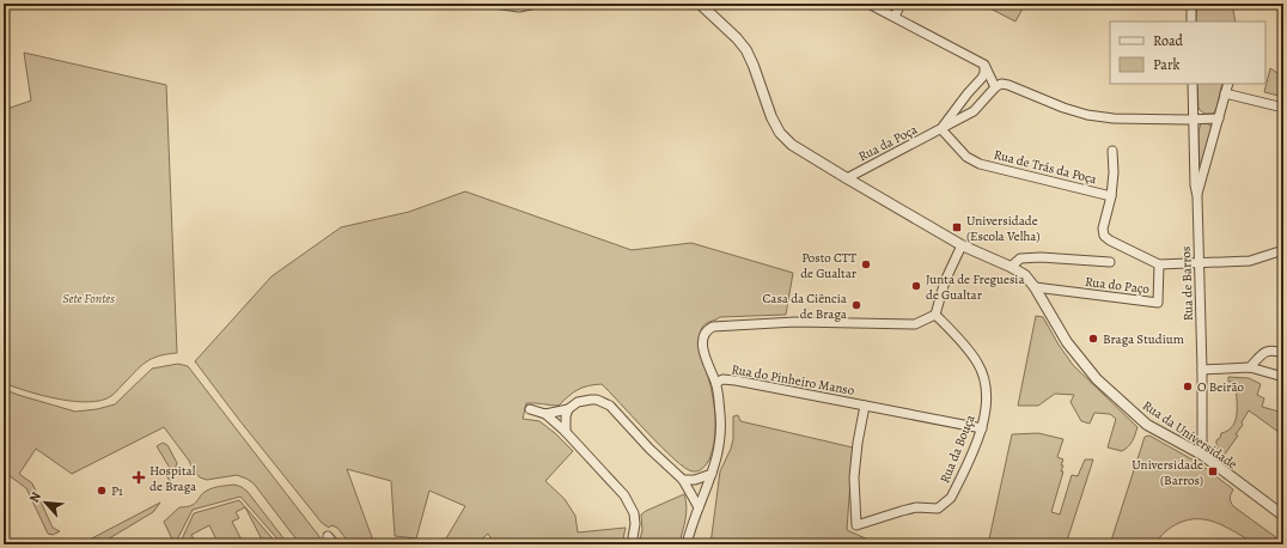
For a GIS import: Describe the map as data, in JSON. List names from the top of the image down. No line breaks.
{"streets":{"street":["Rua da Poça","Rua de Trás da Poça","Rua de Barros","Rua do Paço","Rua do Pinheiro Manso","Rua da Universidade","Rua da Bouça"]},"crossings":[["Rua da Poça","Rua de Trás da Poça"],["Rua da Poça","Rua da Universidade"],["Rua de Barros","Rua da Universidade"],["Rua do Paço","Rua da Universidade"],["Rua do Pinheiro Manso","Rua da Bouça"]],"parks":["Sete Fontes"],"places":{"transit":["Universidade (Escola Velha)","Universidade (Barros)"],"other":["Posto CTT de Gualtar","Junta de Freguesia de Gualtar","Casa da Ciência de Braga","Braga Studium","O Beirão","P1"],"health":["Hospital de Braga"]},"legend":["Road","Park"],"north":"top left"}
